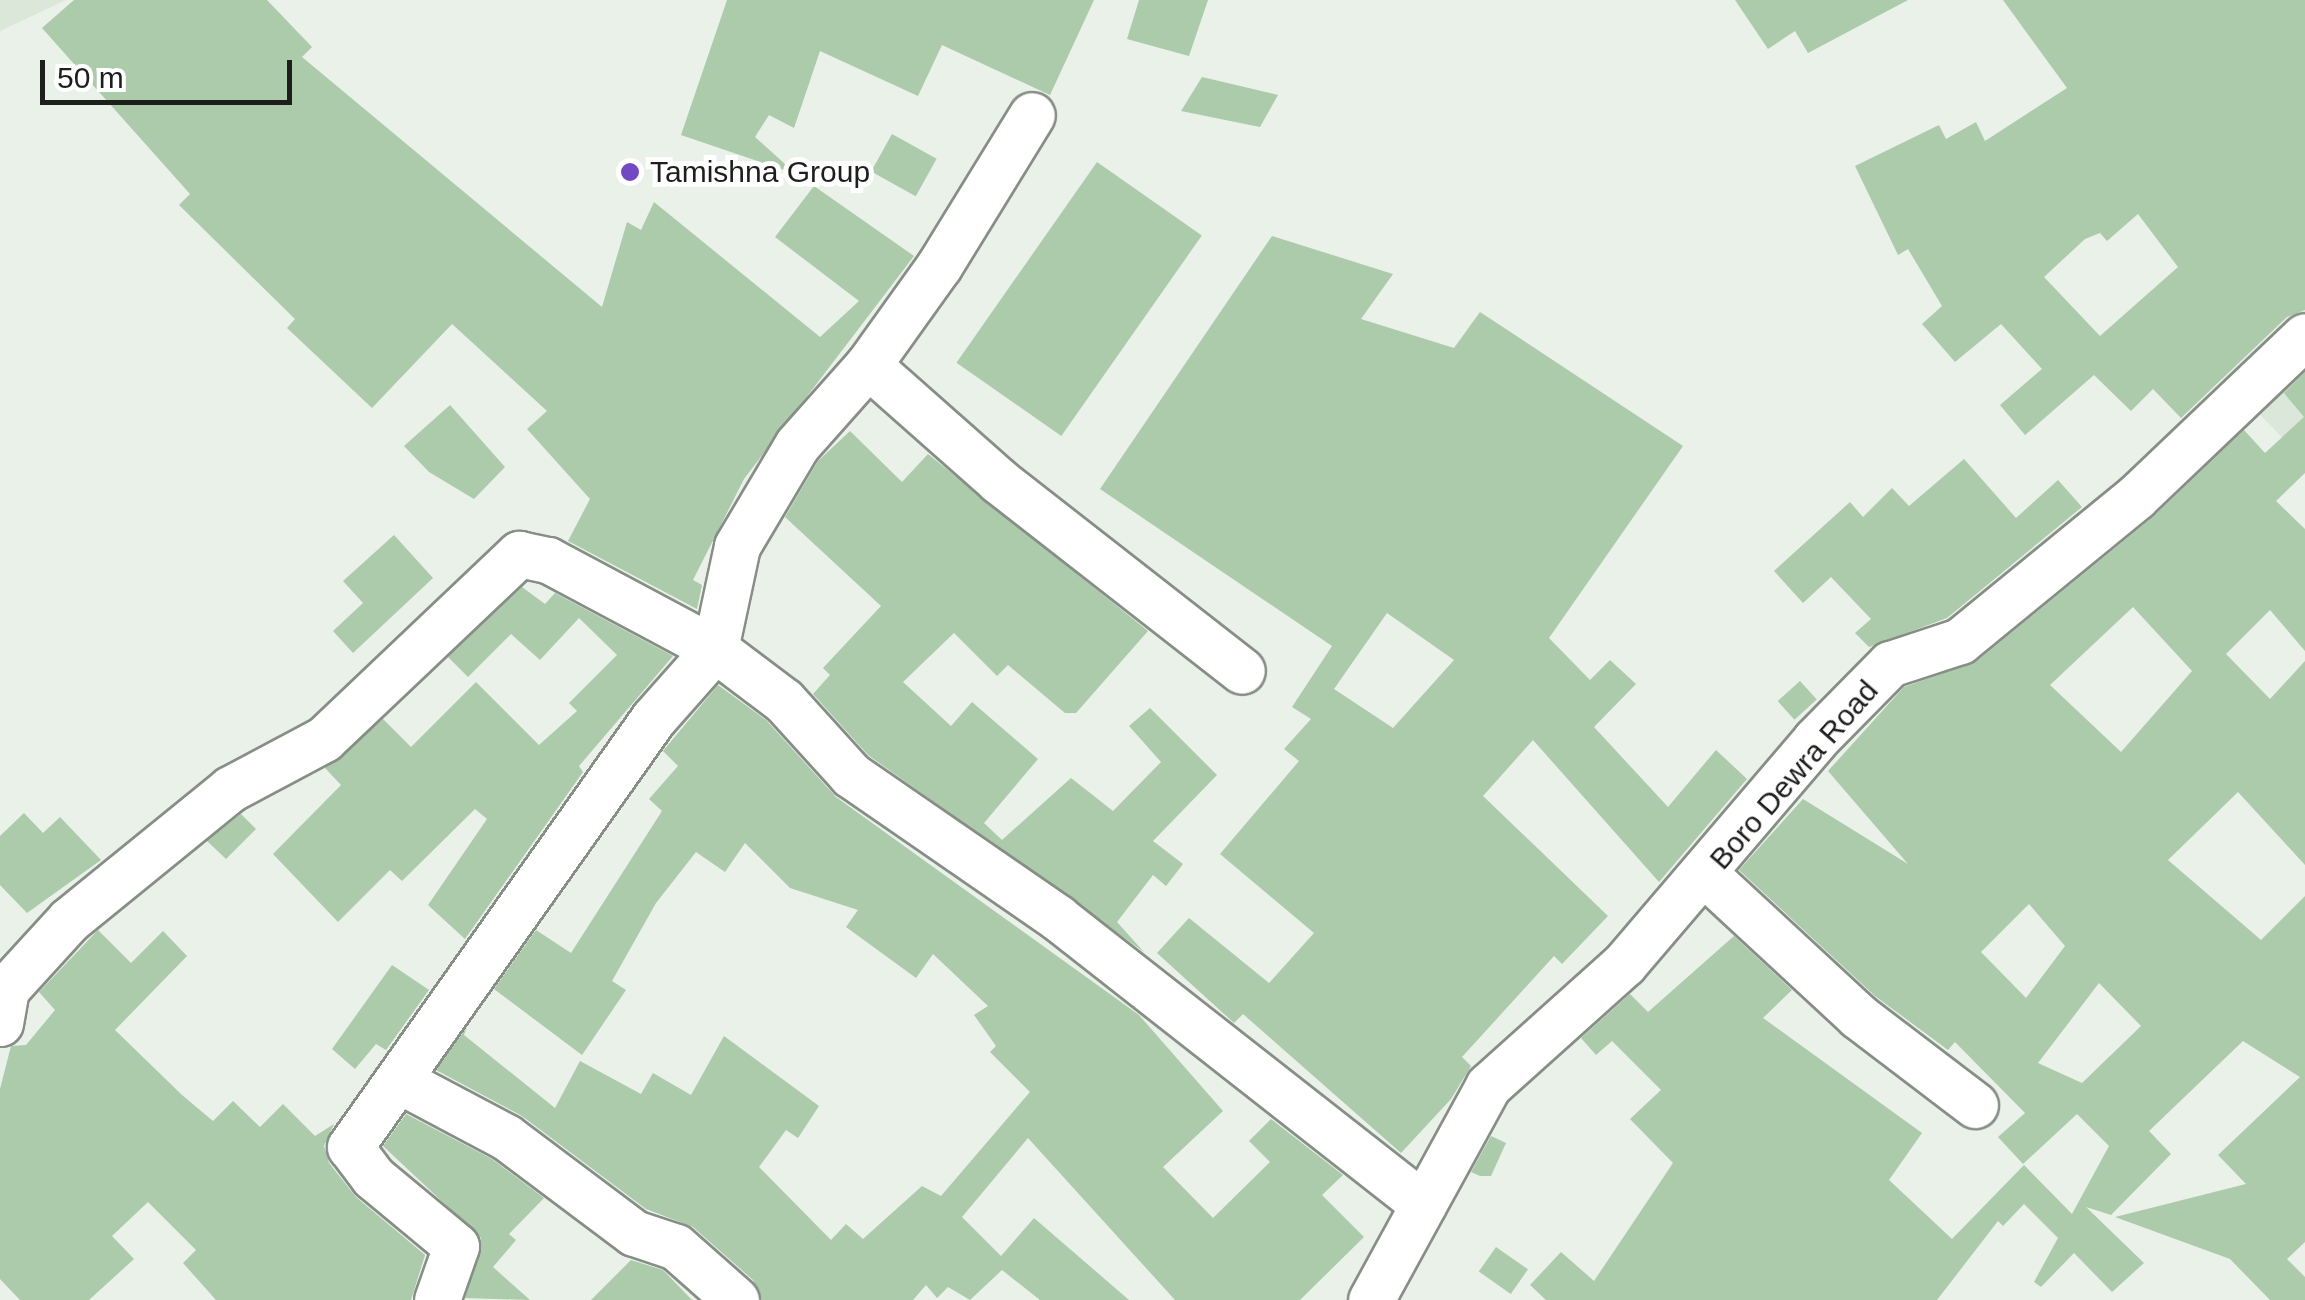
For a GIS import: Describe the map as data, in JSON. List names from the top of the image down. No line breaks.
{"streets":{"street":["Boro Dewra Road"]},"places":["Tamishna Group"],"scale_bar":"50 m"}
